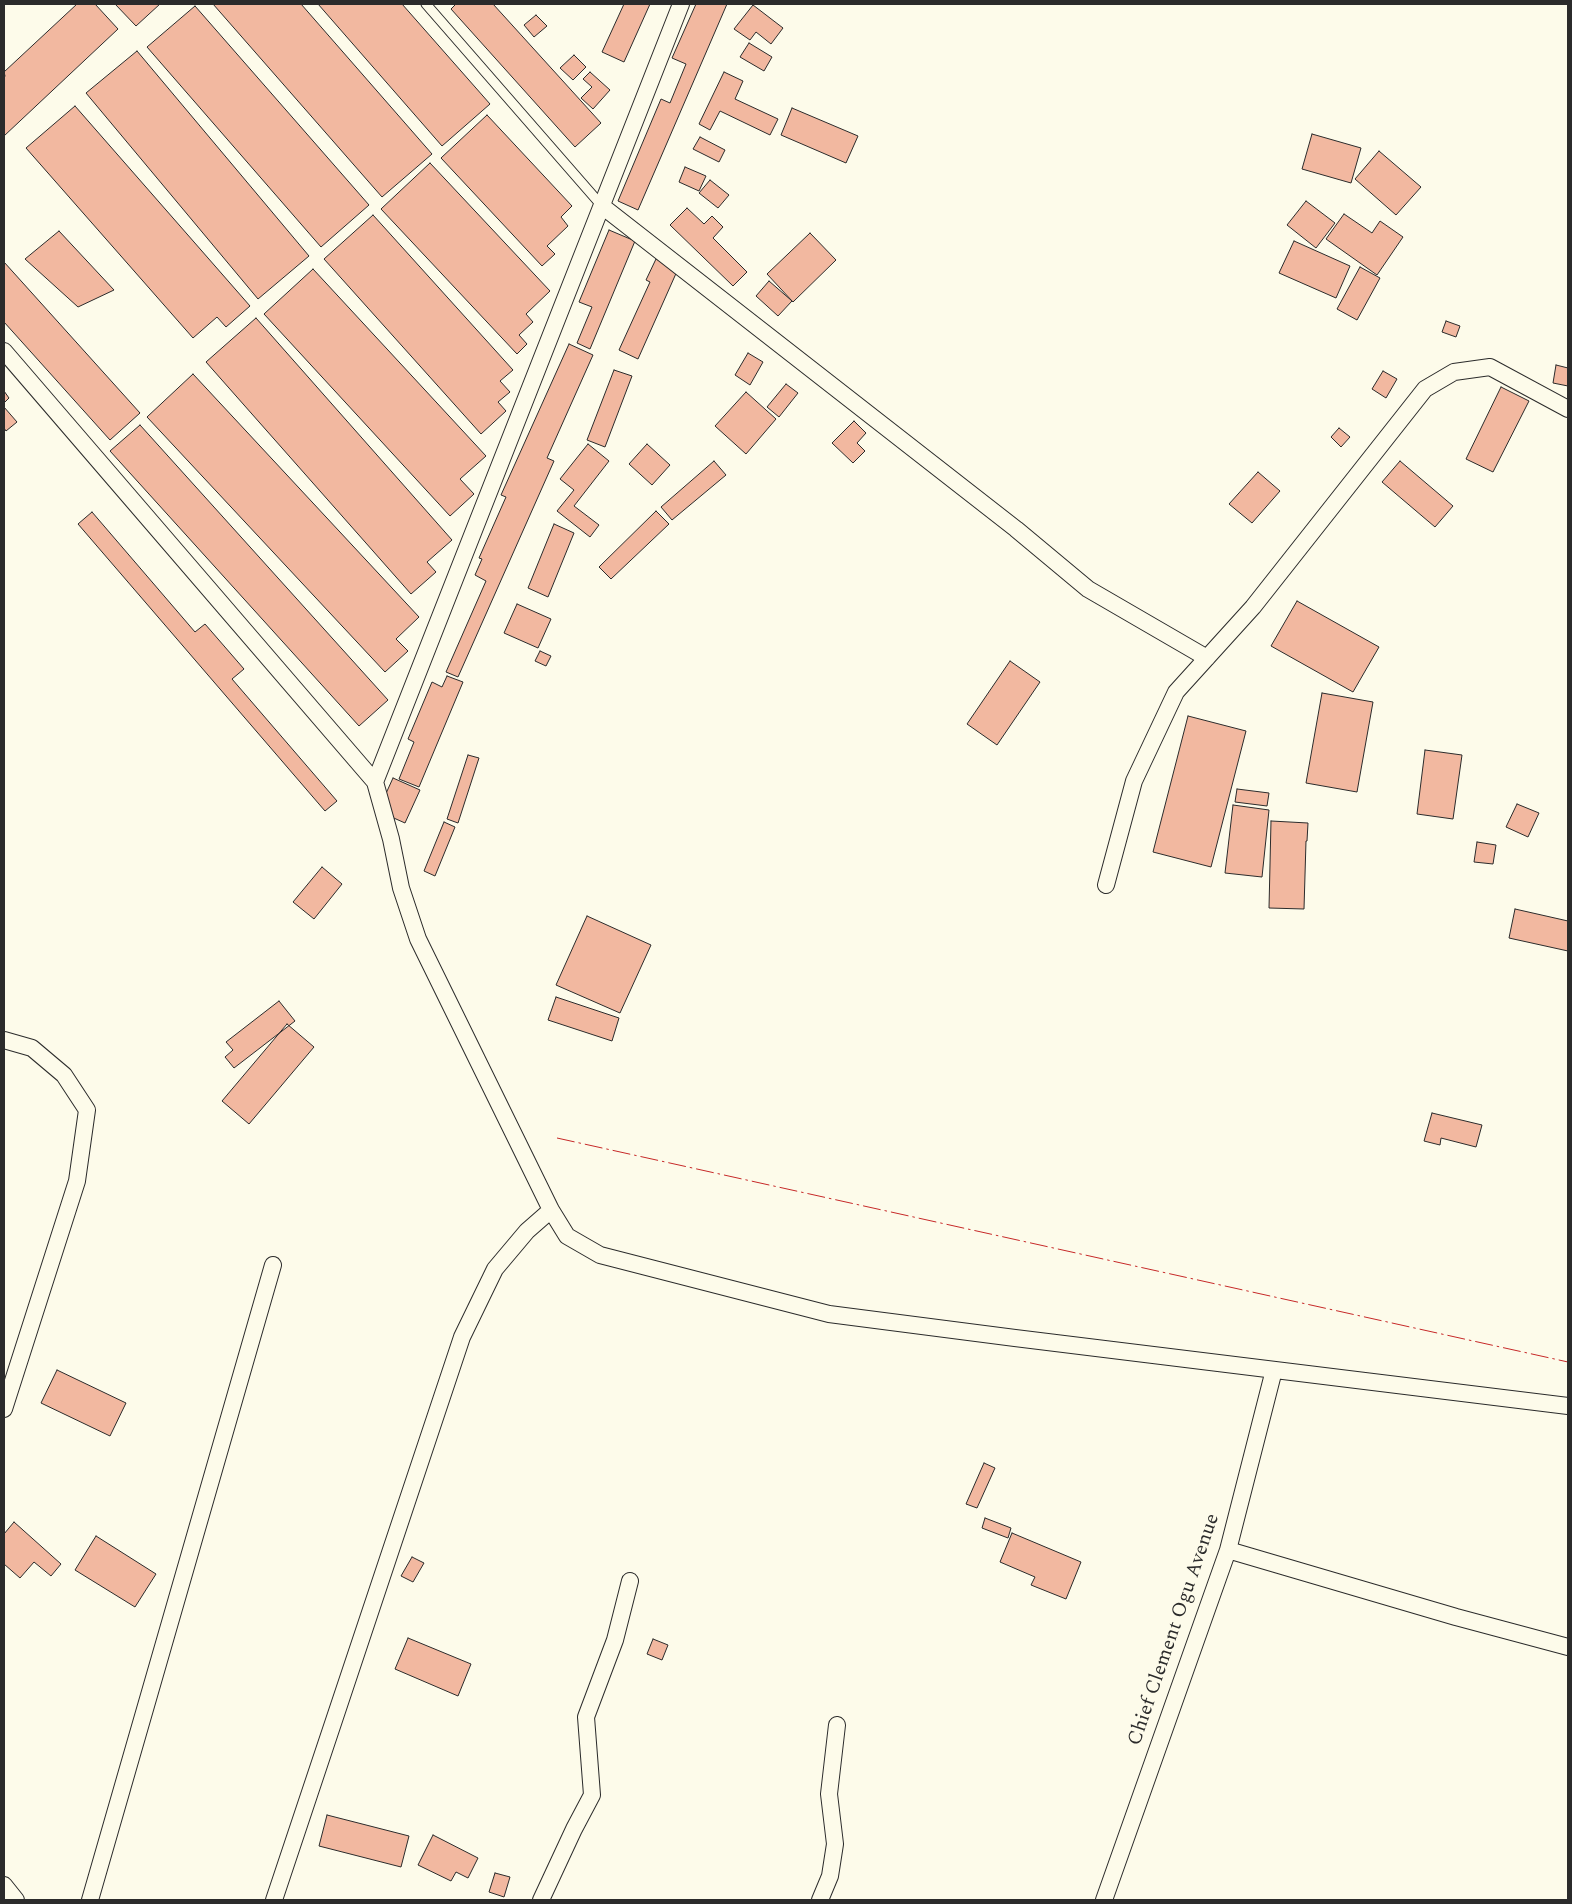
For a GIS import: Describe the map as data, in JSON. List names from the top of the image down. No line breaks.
{"streets":{"street":["Chief Clement Ogu Avenue"]}}
